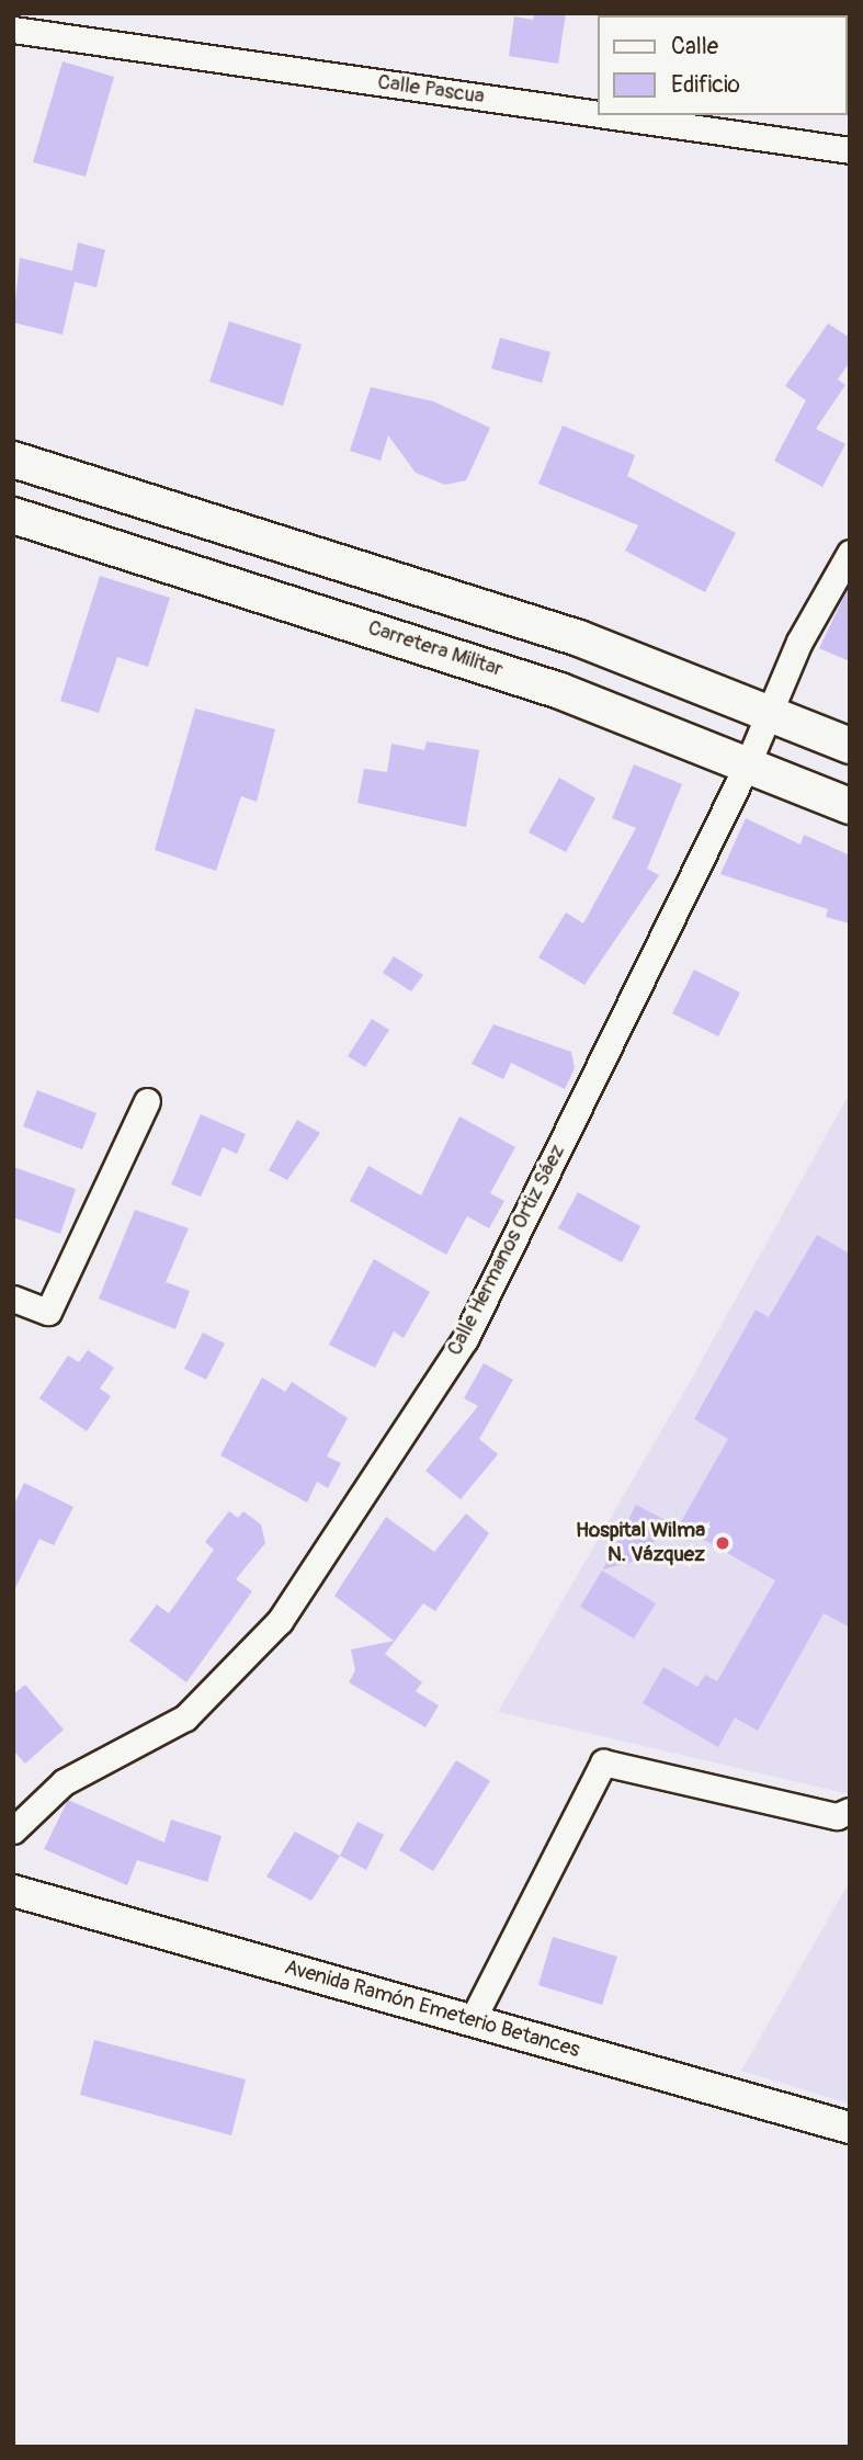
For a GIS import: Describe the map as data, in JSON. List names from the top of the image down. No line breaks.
{"streets":{"main road":["Carretera Militar"],"street":["Calle Pascua","Calle Hermanos Ortiz Sáez","Avenida Ramón Emeterio Betances"]},"crossings":[["Carretera Militar","Calle Hermanos Ortiz Sáez"]],"places":["Hospital Wilma N. Vázquez"],"legend":["Calle","Edificio"]}
